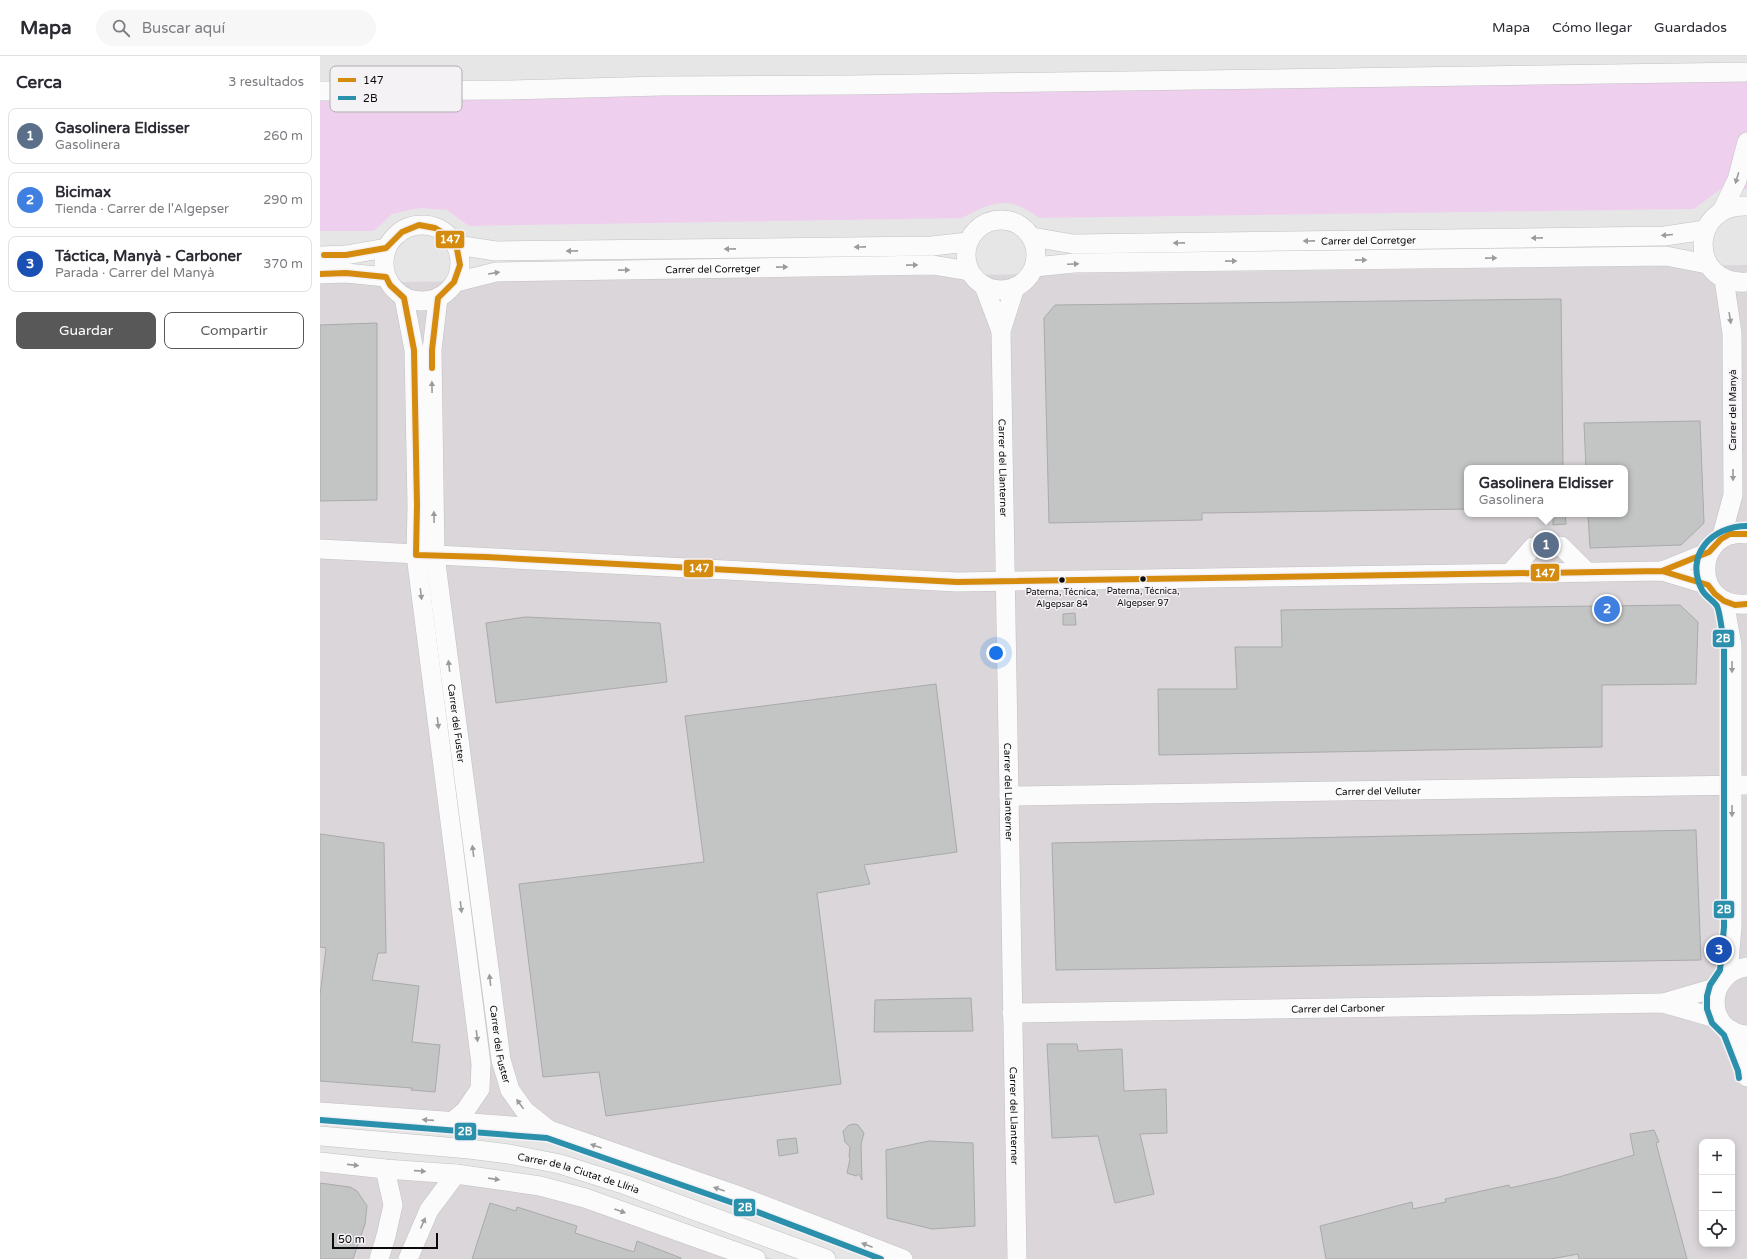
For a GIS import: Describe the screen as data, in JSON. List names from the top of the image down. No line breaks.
{"streets":{"street":["Carrer del Corretger","Carrer del Manyà","Carrer del Llanterner","Carrer del Fuster","Carrer del Velluter","Carrer del Carboner","Carrer de la Ciutat de Llíria"]},"crossings":[["Carrer del Corretger","Carrer del Llanterner"],["Carrer del Corretger","Carrer del Fuster"],["Carrer del Llanterner","Carrer del Velluter"],["Carrer del Llanterner","Carrer del Carboner"]],"one_way":["Carrer del Manyà"],"places":["Paterna, Técnica, Algepser 97","Paterna, Técnica, Algepsar 84"],"lines":["transit line 147","transit line 2B"],"legend":["147","2B"],"scale_bar":"50 m","page":{"header":"Mapa","search":"Buscar aquí","nav":["Mapa","Cómo llegar","Guardados"],"heading":["Cerca","3 resultados"],"list":[{"mark":"1","name":"Gasolinera Eldisser","note":"Gasolinera","value":"260 m"},{"mark":"2","name":"Bicimax","note":"Tienda · Carrer de l'Algepser","value":"290 m"},{"mark":"3","name":"Táctica, Manyà - Carboner","note":"Parada · Carrer del Manyà","value":"370 m"}],"buttons":["Guardar","Compartir"],"popup":["Gasolinera Eldisser","Gasolinera"],"pins":["1","2","3"],"map_buttons":["+","−"],"scale":"50 m"}}
